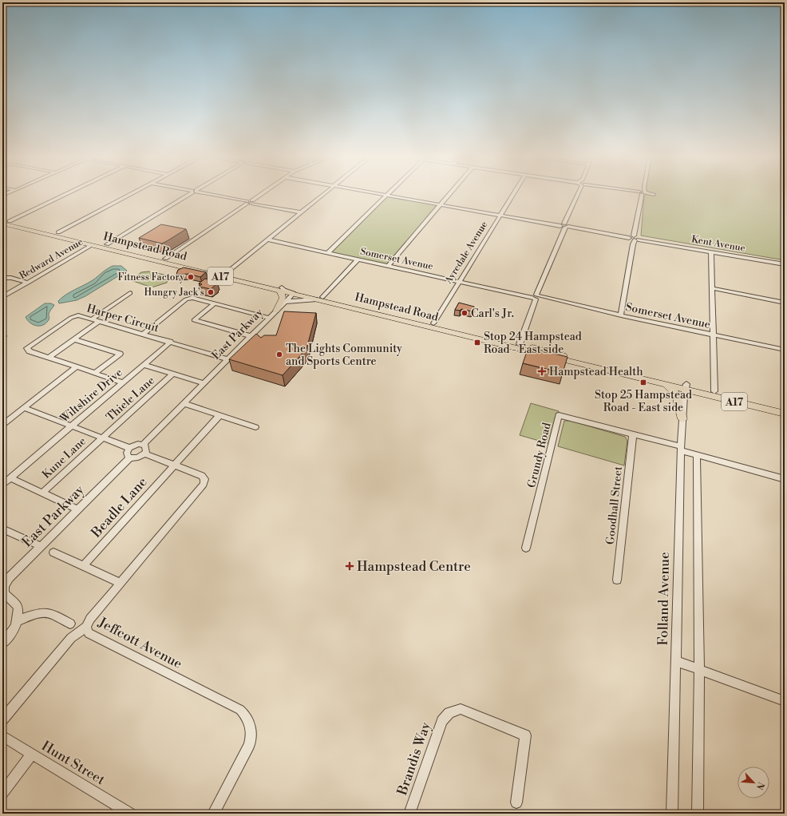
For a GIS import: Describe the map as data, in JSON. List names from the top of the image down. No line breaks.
{"streets":{"highway":["Hampstead Road","A17"],"street":["Kent Avenue","Ayredale Avenue","Redward Avenue","Somerset Avenue","Harper Circuit","East Parkway","Wiltshire Drive","Thiele Lane","Grundy Road","Kune Lane","Goodhall Street","Beadle Lane","Folland Avenue","Jeffcott Avenue","Brandis Way","Hunt Street"]},"crossings":[["Kent Avenue","Ayredale Avenue"],["Hampstead Road","Ayredale Avenue"],["Hampstead Road","Redward Avenue"],["Hampstead Road","East Parkway"],["Hampstead Road","Folland Avenue"],["Ayredale Avenue","Somerset Avenue"],["Harper Circuit","East Parkway"],["Harper Circuit","Wiltshire Drive"],["Thiele Lane","Kune Lane"],["Grundy Road","Goodhall Street"],["Grundy Road","Folland Avenue"],["Beadle Lane","Jeffcott Avenue"]],"places":{"other":["Fitness Factory","Hungry Jack's","Carl's Jr.","The Lights Community and Sports Centre"],"transit":["Stop 24 Hampstead Road - East side","Stop 25 Hampstead Road - East side"],"health":["Hampstead Health","Hampstead Centre"]},"north":"bottom right"}
